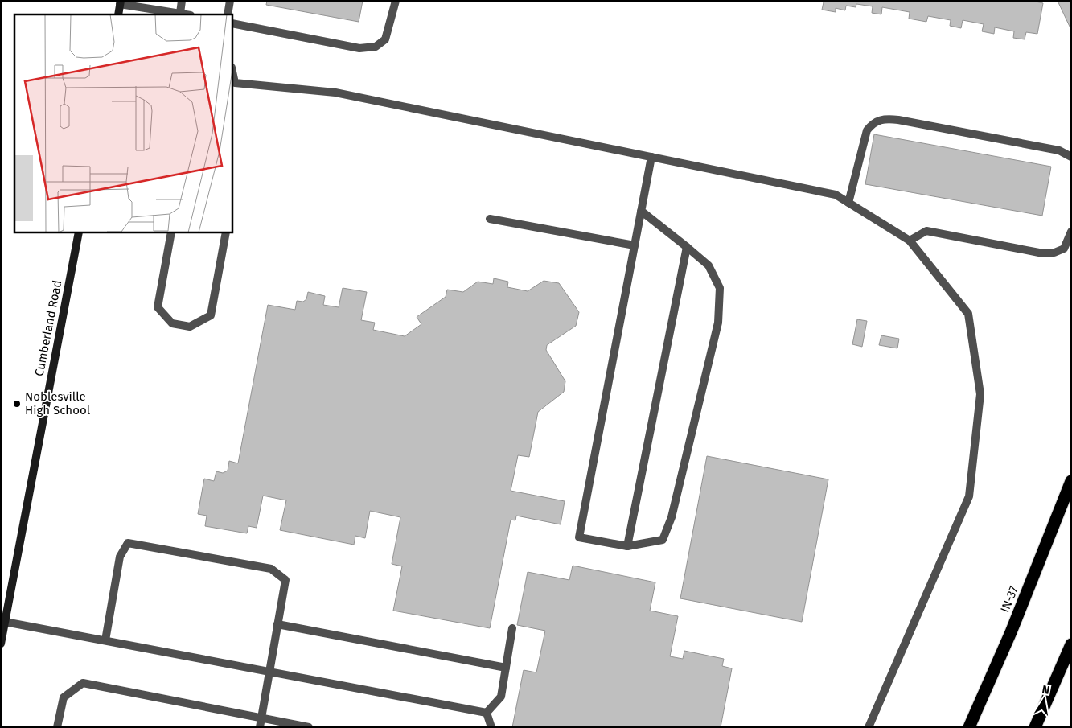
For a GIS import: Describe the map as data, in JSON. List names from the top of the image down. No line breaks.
{"streets":{"highway":["IN-37"],"street":["Cumberland Road"]},"places":["Noblesville High School"],"north":"top"}
